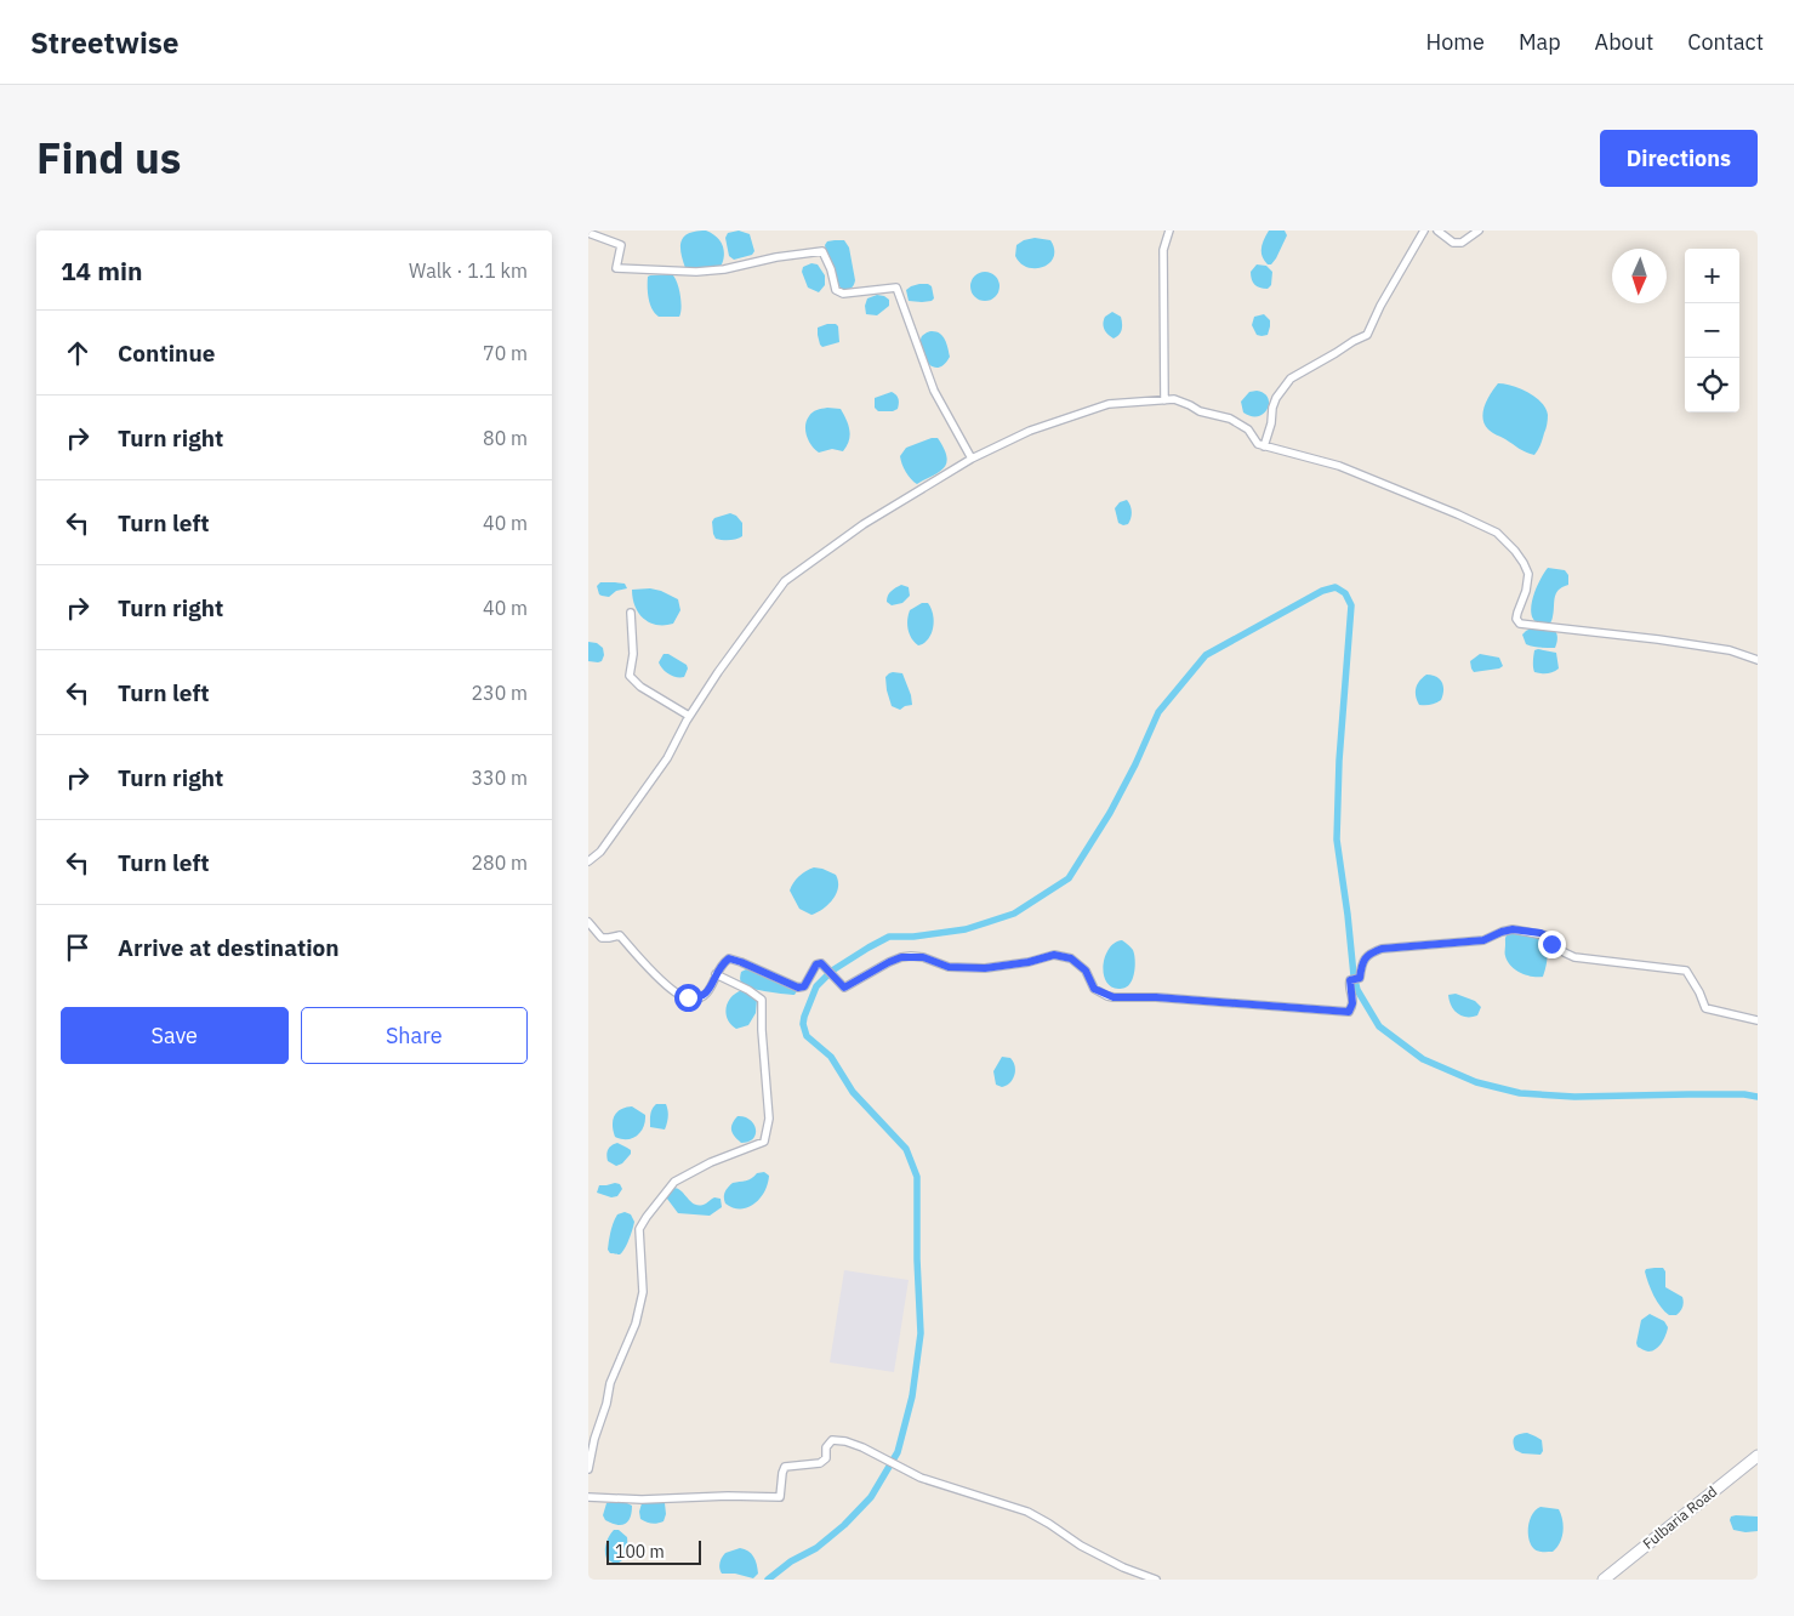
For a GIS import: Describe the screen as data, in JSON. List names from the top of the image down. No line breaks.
{"streets":{"main road":["Fulbaria Road"]},"scale_bar":"100 m","north":"bottom","page":{"header":"Streetwise","nav":["Home","Map","About","Contact"],"title":"Find us","buttons":["Directions",["Save","Share"]],"heading":["14 min","Walk · 1.1 km"],"map_buttons":["+","−"],"list":[["Continue","70 m"],["Turn right","80 m"],["Turn left","40 m"],["Turn right","40 m"],["Turn left","230 m"],["Turn right","330 m"],["Turn left","280 m"],"Arrive at destination"],"scale":"100 m"}}
